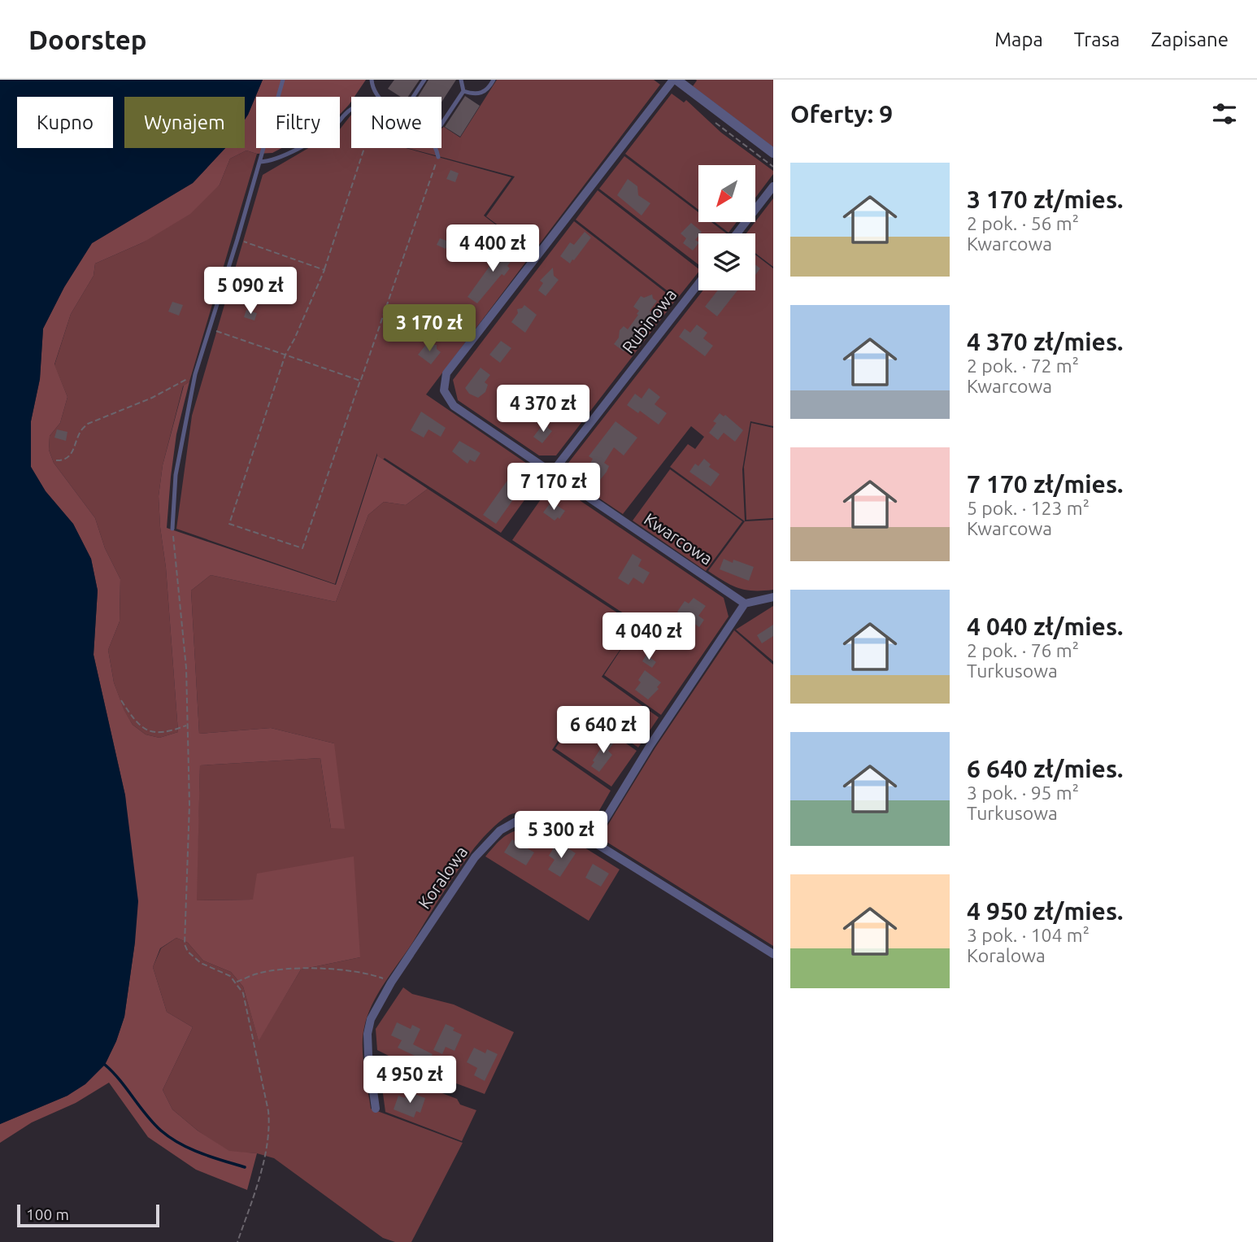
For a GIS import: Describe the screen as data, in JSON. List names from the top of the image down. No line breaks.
{"streets":{"street":["Rubinowa","Kwarcowa","Koralowa"]},"crossings":[["Rubinowa","Kwarcowa"]],"scale_bar":"100 m","north":"bottom left","page":{"header":"Doorstep","nav":["Mapa","Trasa","Zapisane"],"heading":"Oferty: 9","chip":["Kupno","Wynajem","Filtry","Nowe"],"list":[{"name":"3 170 zł/mies.","note":"2 pok. · 56 m² · Kwarcowa"},{"name":"4 370 zł/mies.","note":"2 pok. · 72 m² · Kwarcowa"},{"name":"7 170 zł/mies.","note":"5 pok. · 123 m² · Kwarcowa"},{"name":"4 040 zł/mies.","note":"2 pok. · 76 m² · Turkusowa"},{"name":"6 640 zł/mies.","note":"3 pok. · 95 m² · Turkusowa"},{"name":"4 950 zł/mies.","note":"3 pok. · 104 m² · Koralowa"}],"price":["4 400 zł","5 090 zł","3 170 zł","4 370 zł","7 170 zł","4 040 zł","6 640 zł","5 300 zł","4 950 zł"],"scale":"100 m"}}
